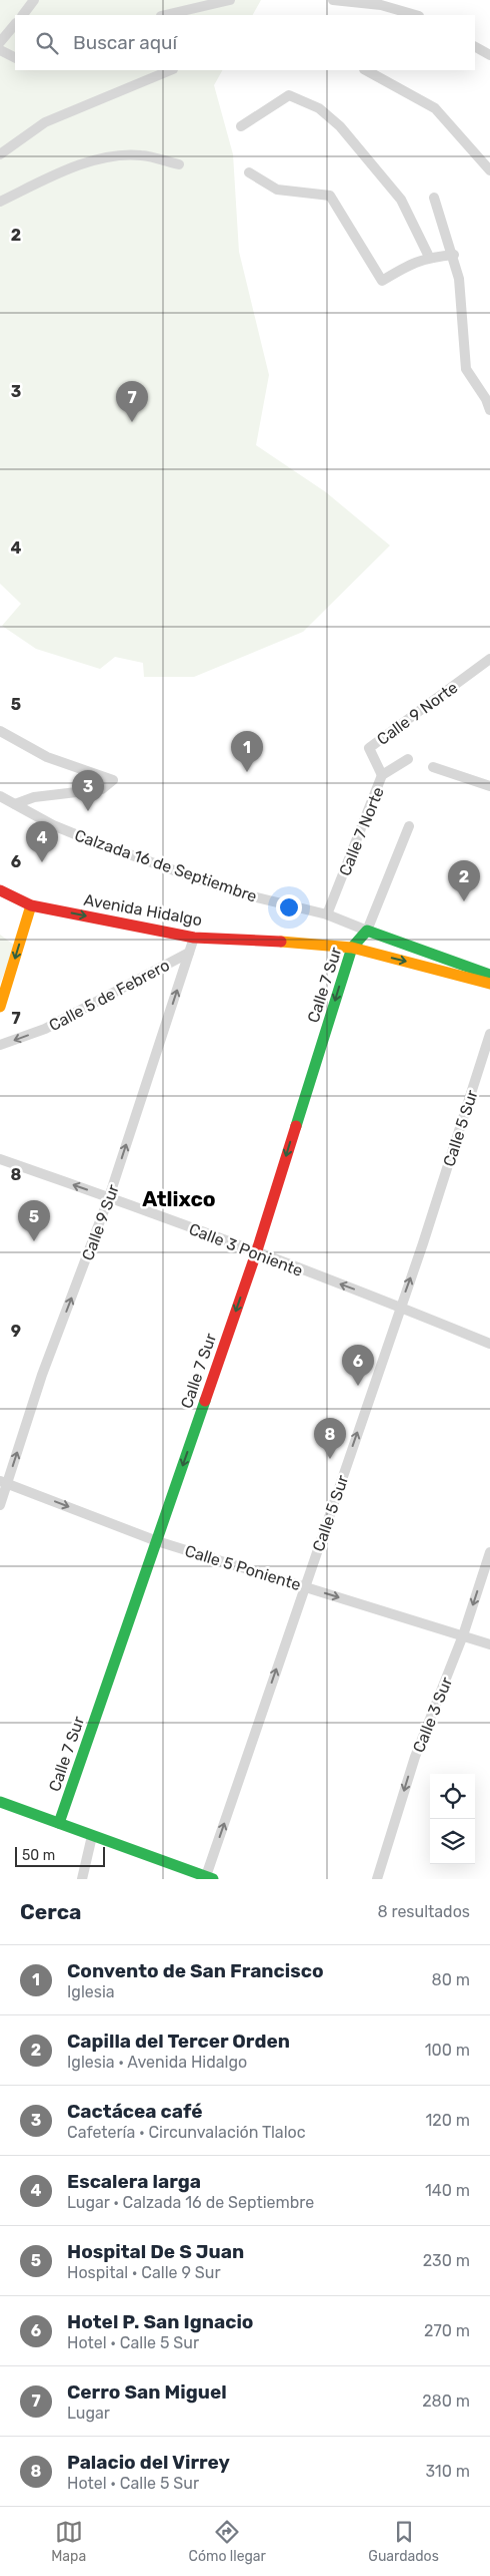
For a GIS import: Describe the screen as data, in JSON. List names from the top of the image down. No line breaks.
{"streets":{"street":["Calle 9 Norte","Calle 7 Norte","Calzada 16 de Septiembre","Avenida Hidalgo","Calle 7 Sur","Calle 5 de Febrero","Calle 5 Sur","Calle 9 Sur","Calle 3 Poniente","Calle 5 Poniente","Calle 3 Sur"]},"crossings":[["Calle 9 Norte","Calle 7 Norte"],["Calle 7 Norte","Calzada 16 de Septiembre"],["Calzada 16 de Septiembre","Calle 7 Sur"],["Avenida Hidalgo","Calle 7 Sur"],["Avenida Hidalgo","Calle 9 Sur"],["Calle 7 Sur","Calle 3 Poniente"],["Calle 7 Sur","Calle 5 Poniente"],["Calle 5 de Febrero","Calle 9 Sur"],["Calle 5 Sur","Calle 3 Poniente"],["Calle 5 Sur","Calle 5 Poniente"],["Calle 9 Sur","Calle 3 Poniente"],["Calle 9 Sur","Calle 5 Poniente"],["Calle 5 Poniente","Calle 3 Sur"]],"one_way":["Calle 7 Sur","Calle 5 de Febrero","Calle 5 Sur","Calle 9 Sur","Calle 3 Poniente","Calle 5 Poniente","Calle 3 Sur"],"districts":["Atlixco"],"scale_bar":"50 m","page":{"search":"Buscar aquí","pins":["7","1","3","4","2","5","6","8"],"scale":"50 m","heading":["Cerca","8 resultados"],"list":[{"mark":"1","name":"Convento de San Francisco","note":"Iglesia","value":"80 m"},{"mark":"2","name":"Capilla del Tercer Orden","note":"Iglesia · Avenida Hidalgo","value":"100 m"},{"mark":"3","name":"Cactácea café","note":"Cafetería · Circunvalación Tlaloc","value":"120 m"},{"mark":"4","name":"Escalera larga","note":"Lugar · Calzada 16 de Septiembre","value":"140 m"},{"mark":"5","name":"Hospital De S Juan","note":"Hospital · Calle 9 Sur","value":"230 m"},{"mark":"6","name":"Hotel P. San Ignacio","note":"Hotel · Calle 5 Sur","value":"270 m"},{"mark":"7","name":"Cerro San Miguel","note":"Lugar","value":"280 m"},{"mark":"8","name":"Palacio del Virrey","note":"Hotel · Calle 5 Sur","value":"310 m"}],"nav":["Mapa","Cómo llegar","Guardados"]},"grid":{"rows":["2","3","4","5","6","7","8","9"]}}
